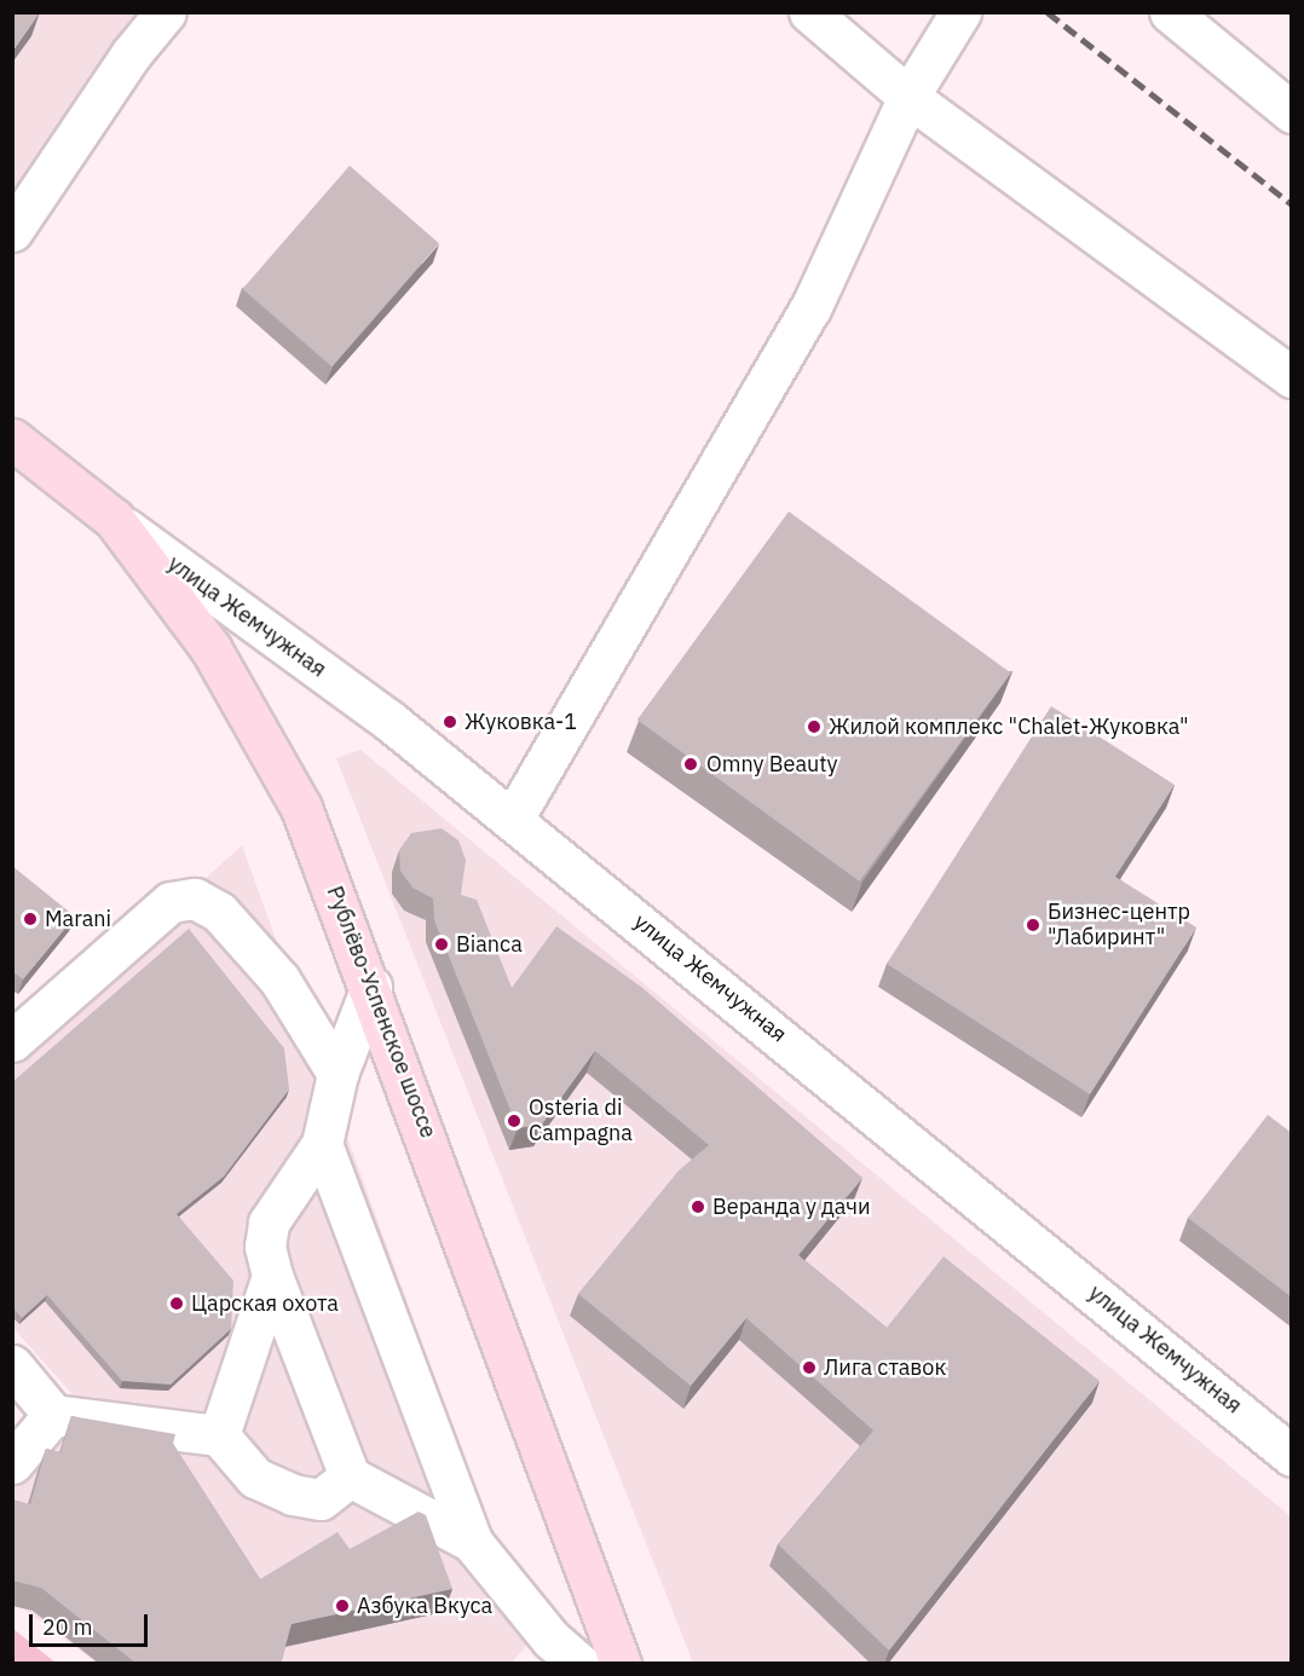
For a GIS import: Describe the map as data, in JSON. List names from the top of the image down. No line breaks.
{"streets":{"main road":["Рублёво-Успенское шоссе"],"street":["улица Жемчужная"]},"crossings":[["улица Жемчужная","Рублёво-Успенское шоссе"]],"places":["Жуковка-1","Жилой комплекс \"Chalet-Жуковка\"","Omny Beauty","Marani","Бизнес-центр \"Лабиринт\"","Bianca","Osteria di Campagna","Веранда у дачи","Царская охота","Лига ставок","Азбука Вкуса"],"scale_bar":"20 m"}
